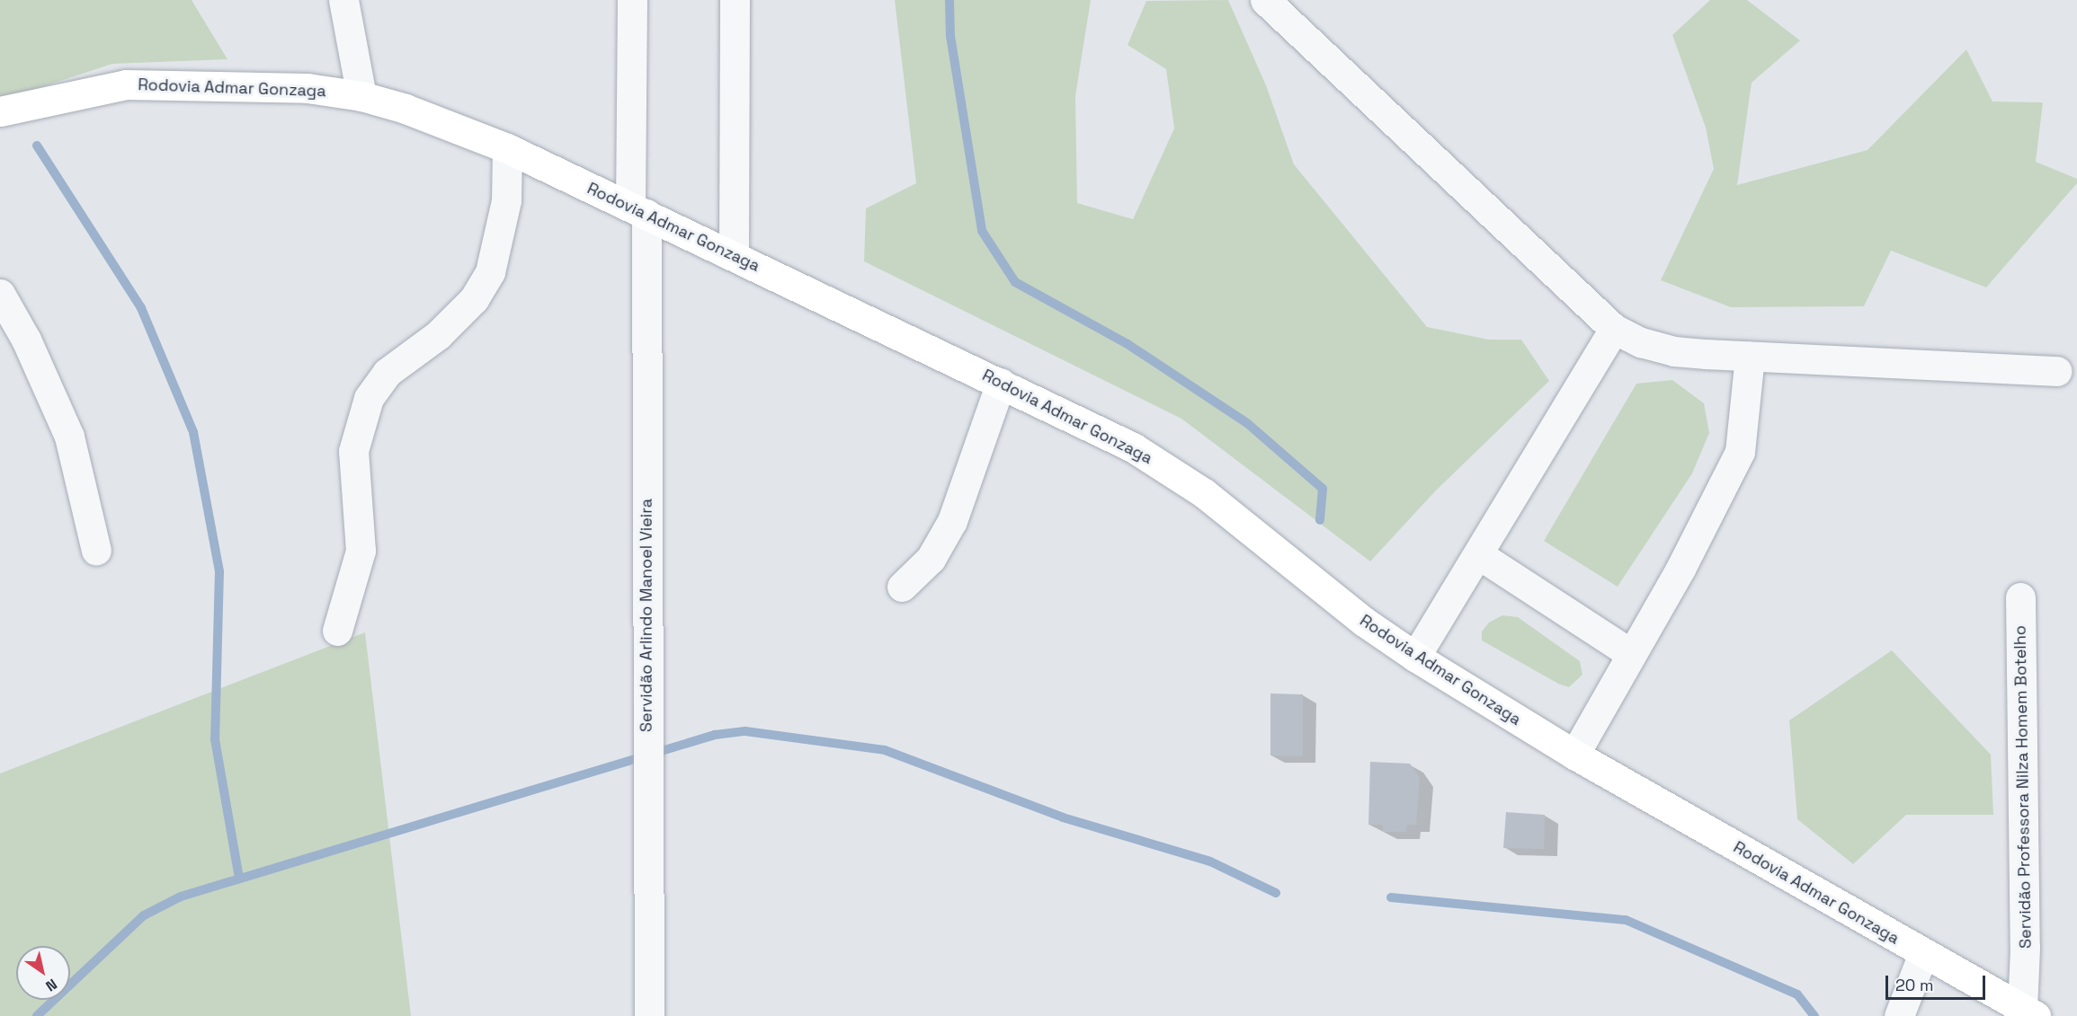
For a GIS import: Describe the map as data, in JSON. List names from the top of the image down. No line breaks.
{"streets":{"main road":["Rodovia Admar Gonzaga"],"street":["Servidão Arlindo Manoel Vieira","Servidão Professora Nilza Homem Botelho"]},"crossings":[["Rodovia Admar Gonzaga","Servidão Arlindo Manoel Vieira"],["Rodovia Admar Gonzaga","Servidão Professora Nilza Homem Botelho"]],"scale_bar":"20 m","north":"bottom right"}
